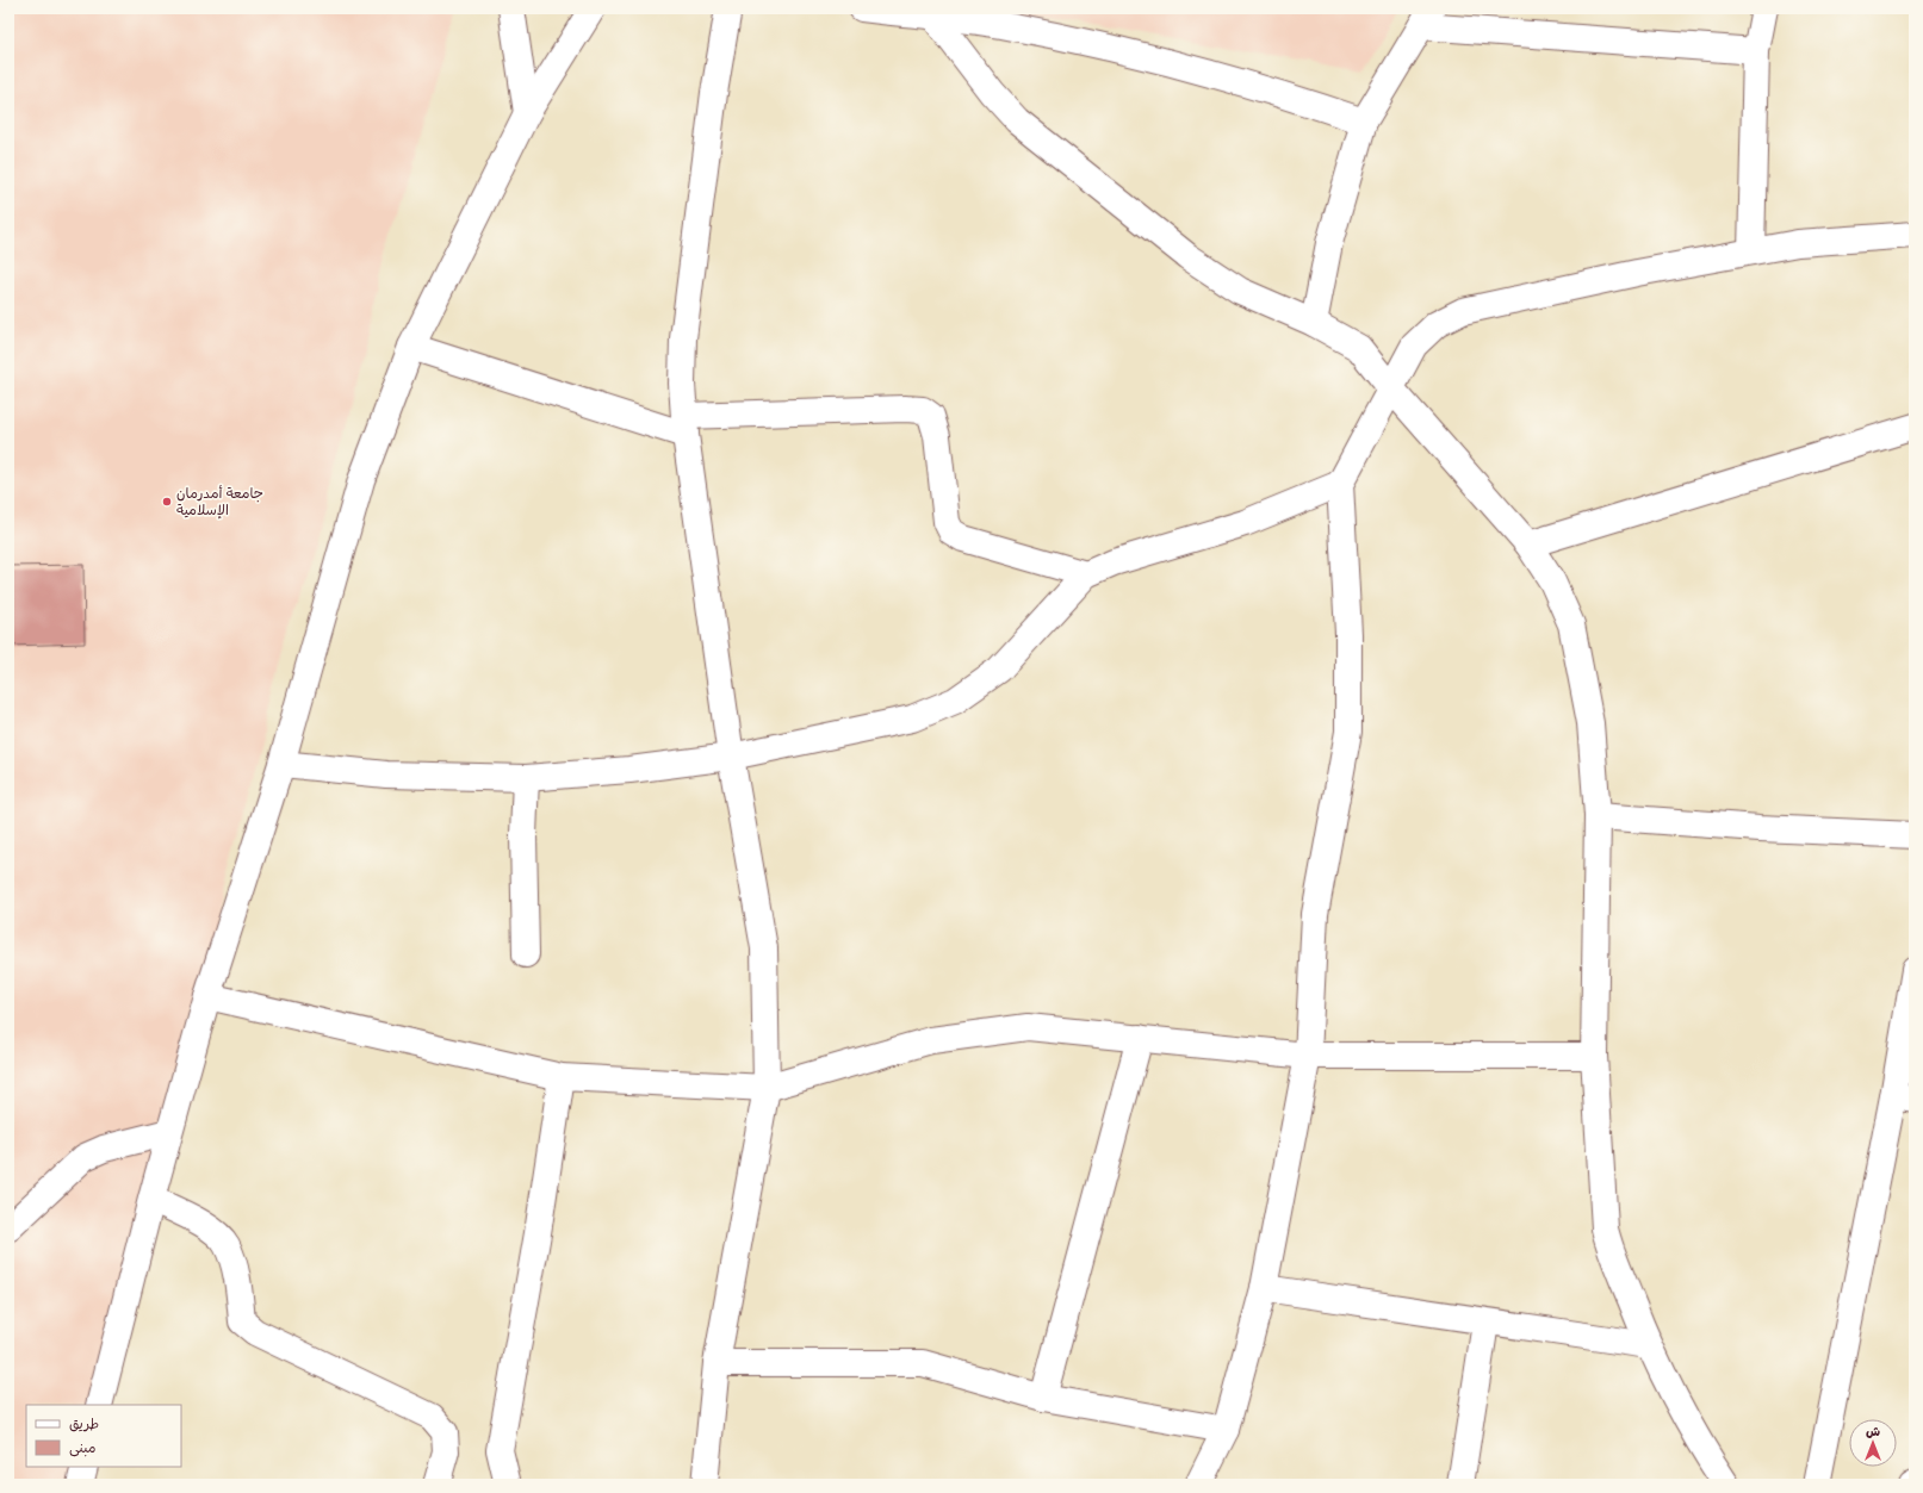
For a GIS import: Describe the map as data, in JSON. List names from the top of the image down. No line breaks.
{"places":["جامعة أمدرمان الإسلامية"],"legend":["طريق","مبنى"],"north":"top"}
